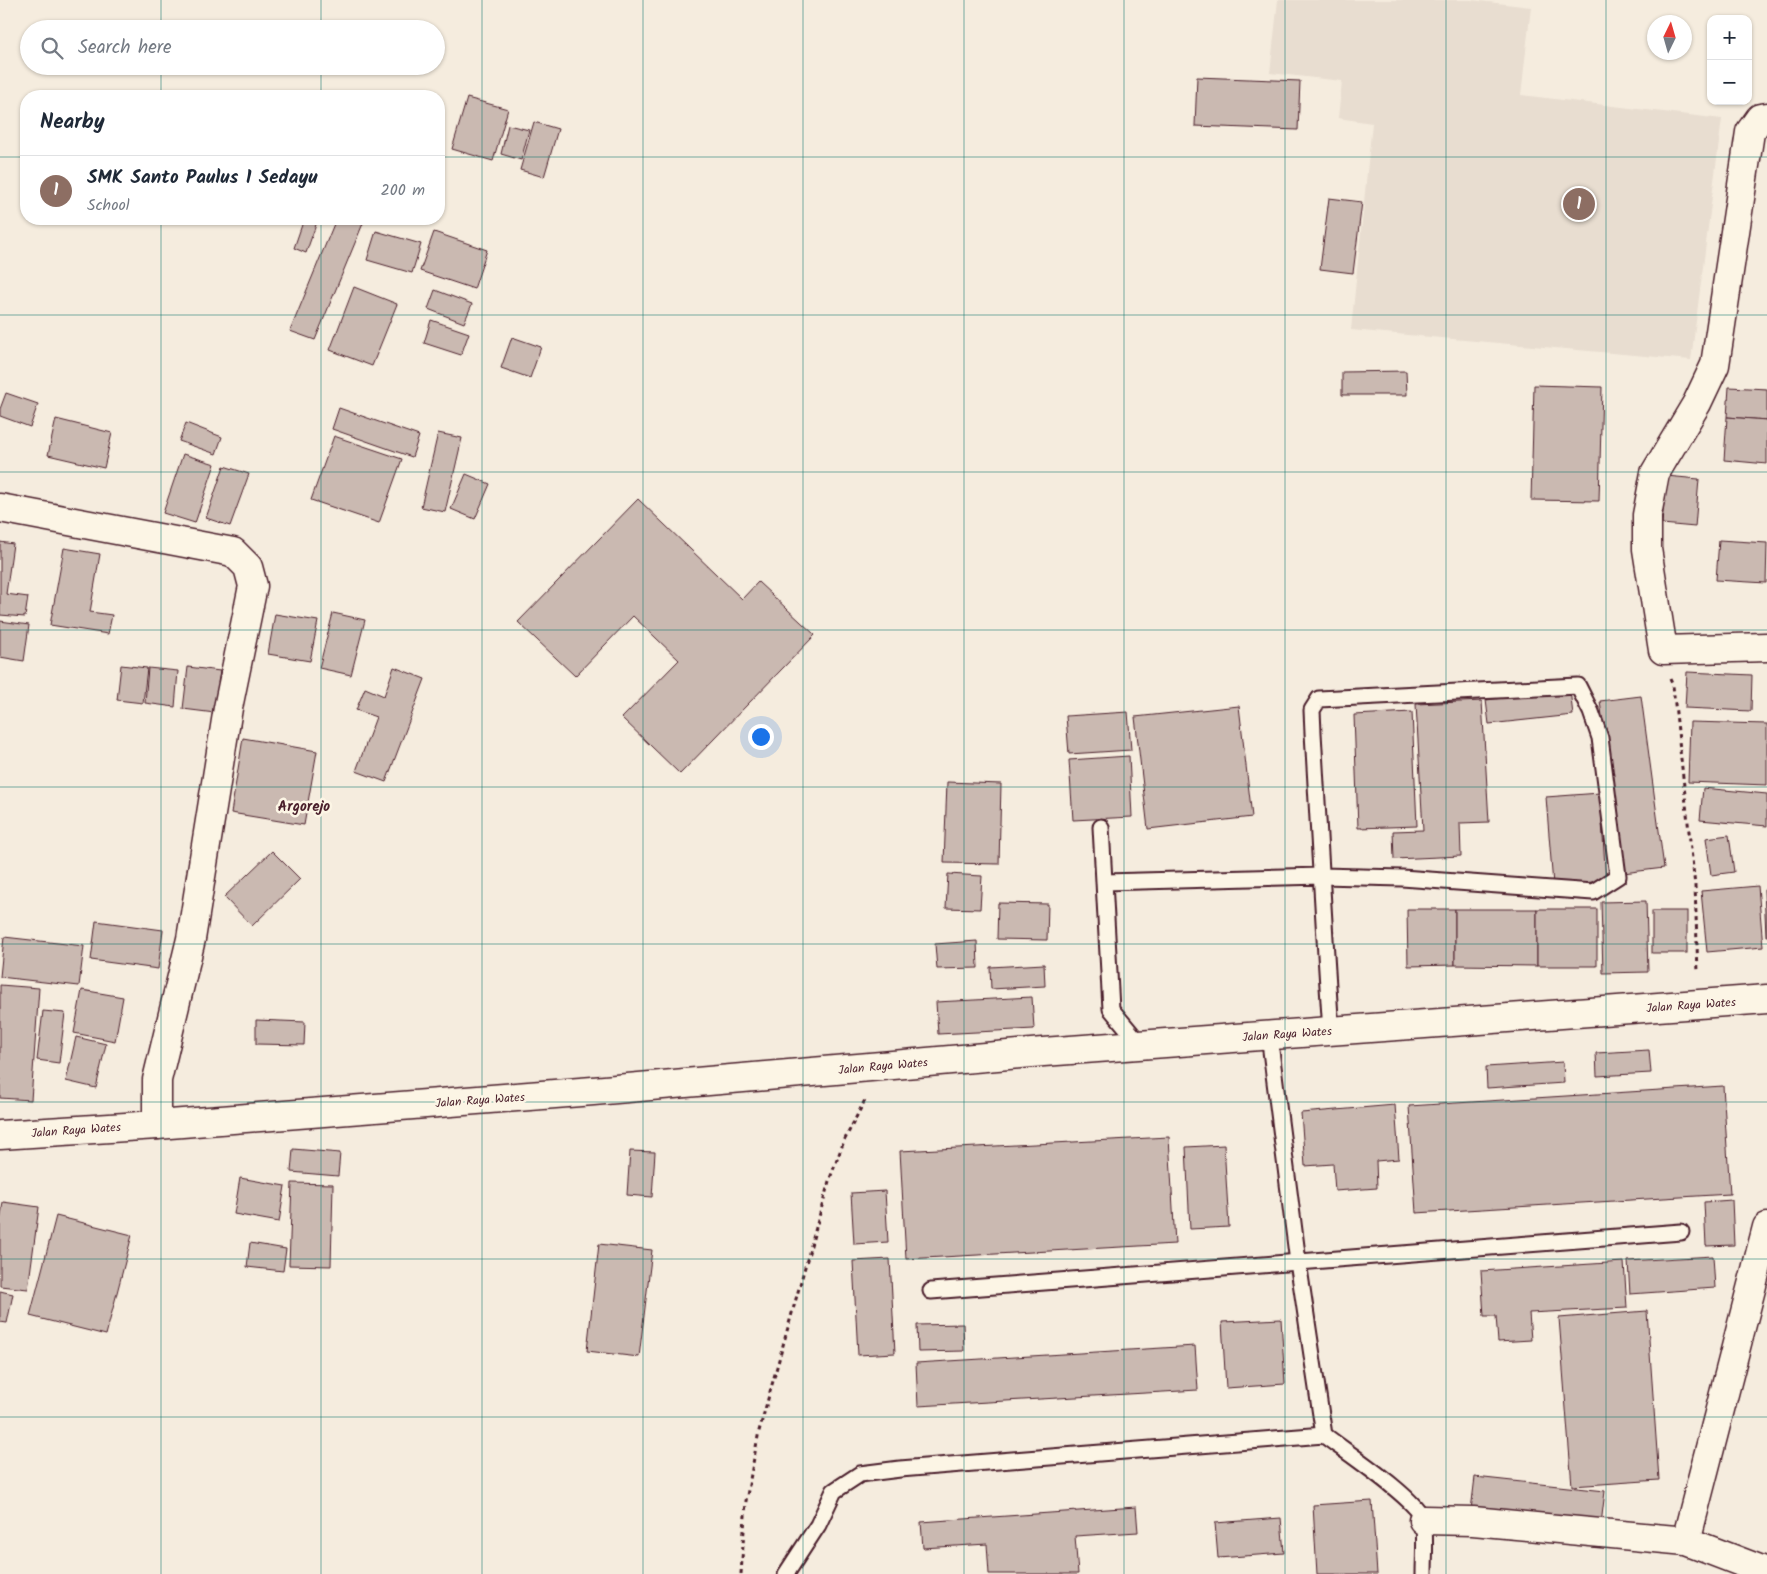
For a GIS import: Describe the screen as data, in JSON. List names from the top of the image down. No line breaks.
{"streets":{"main road":["Jalan Raya Wates"]},"districts":["Argorejo"],"north":"top","page":{"map_buttons":["+","−"],"search":"Search here","heading":"Nearby","list":[{"mark":"1","name":"SMK Santo Paulus 1 Sedayu","note":"School","value":"200 m"}],"pins":"1"}}
